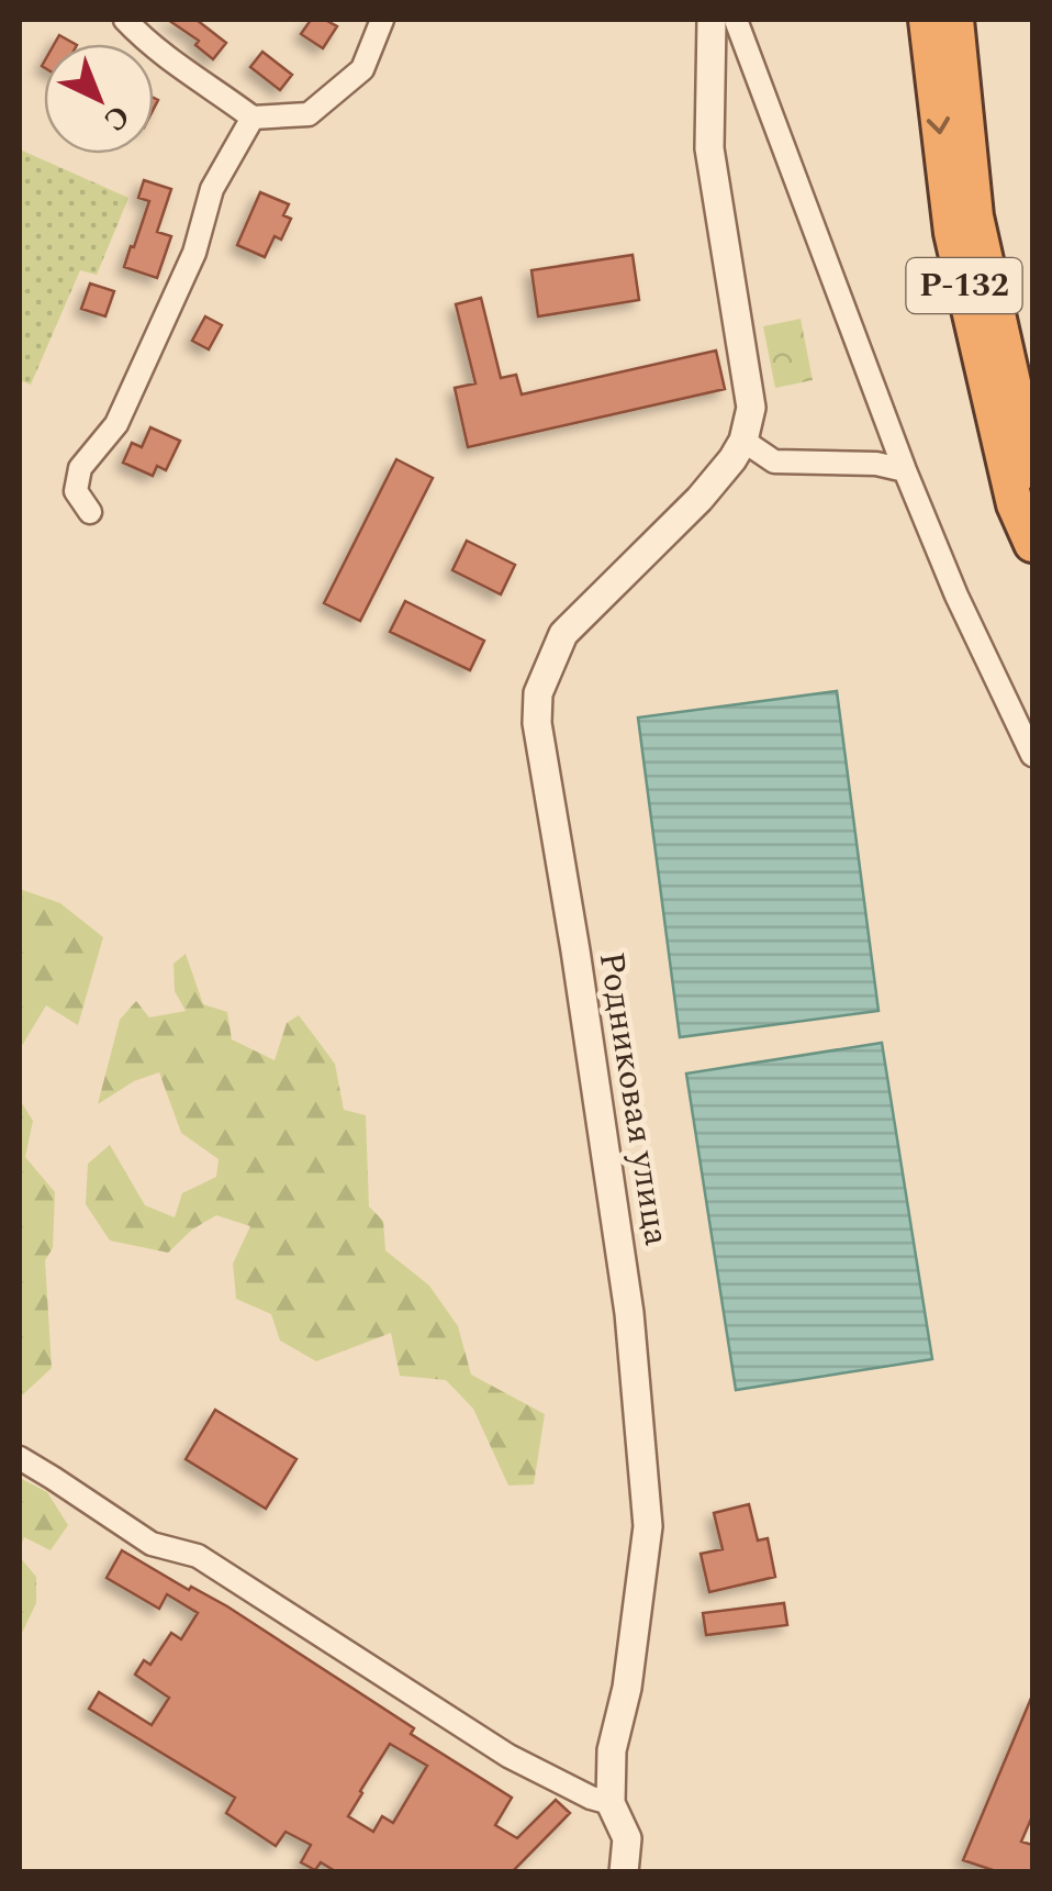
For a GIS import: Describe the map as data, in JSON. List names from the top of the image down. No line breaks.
{"streets":{"highway":["Р-132"],"street":["Родниковая улица"]},"north":"bottom right"}
